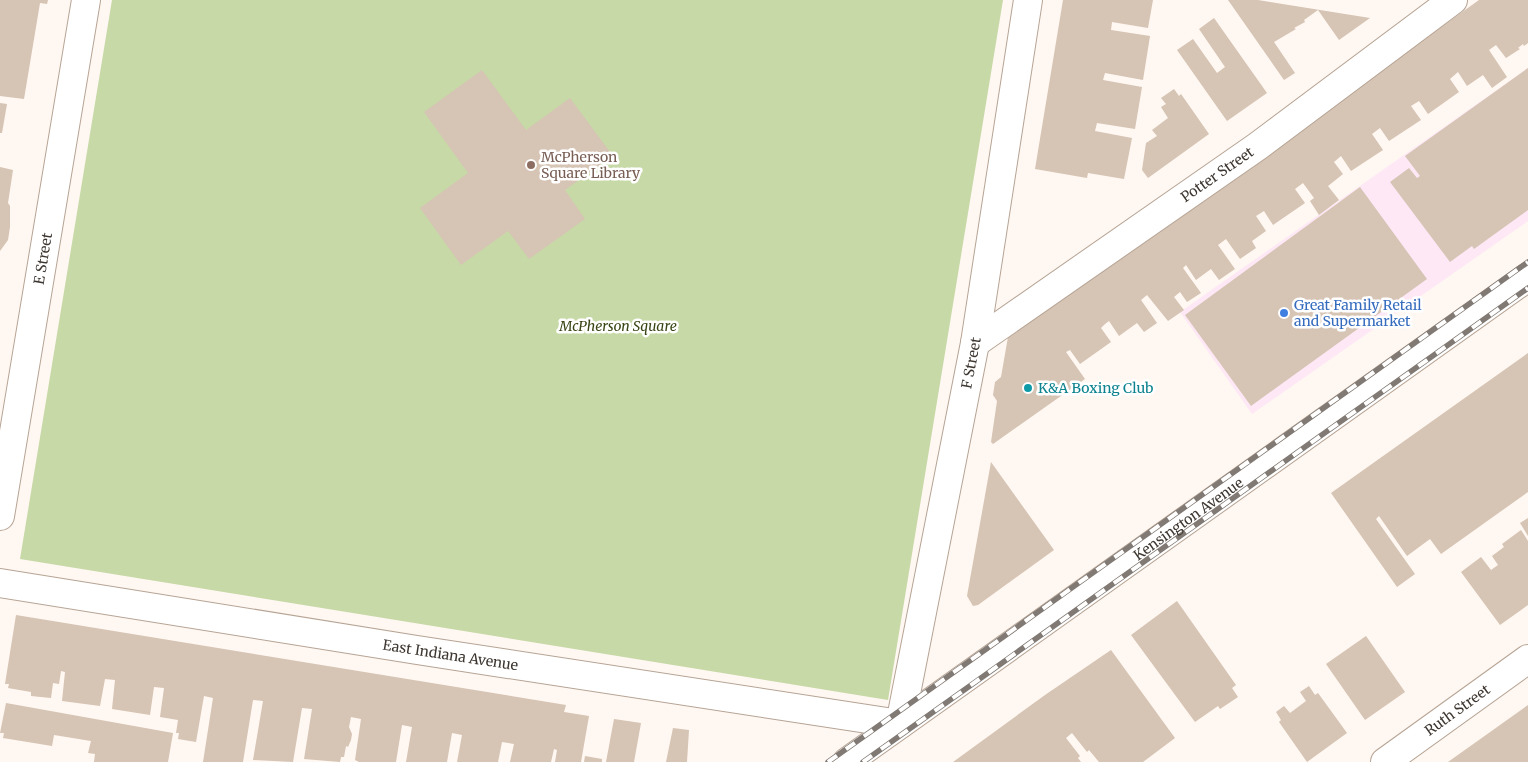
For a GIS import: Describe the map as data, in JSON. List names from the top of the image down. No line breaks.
{"streets":{"street":["Potter Street","E Street","F Street","Kensington Avenue","East Indiana Avenue","Ruth Street"]},"crossings":[["Potter Street","F Street"],["F Street","Kensington Avenue"],["F Street","East Indiana Avenue"],["Kensington Avenue","East Indiana Avenue"]],"parks":["McPherson Square"],"places":["McPherson Square Library","Great Family Retail and Supermarket","K&A Boxing Club"]}
